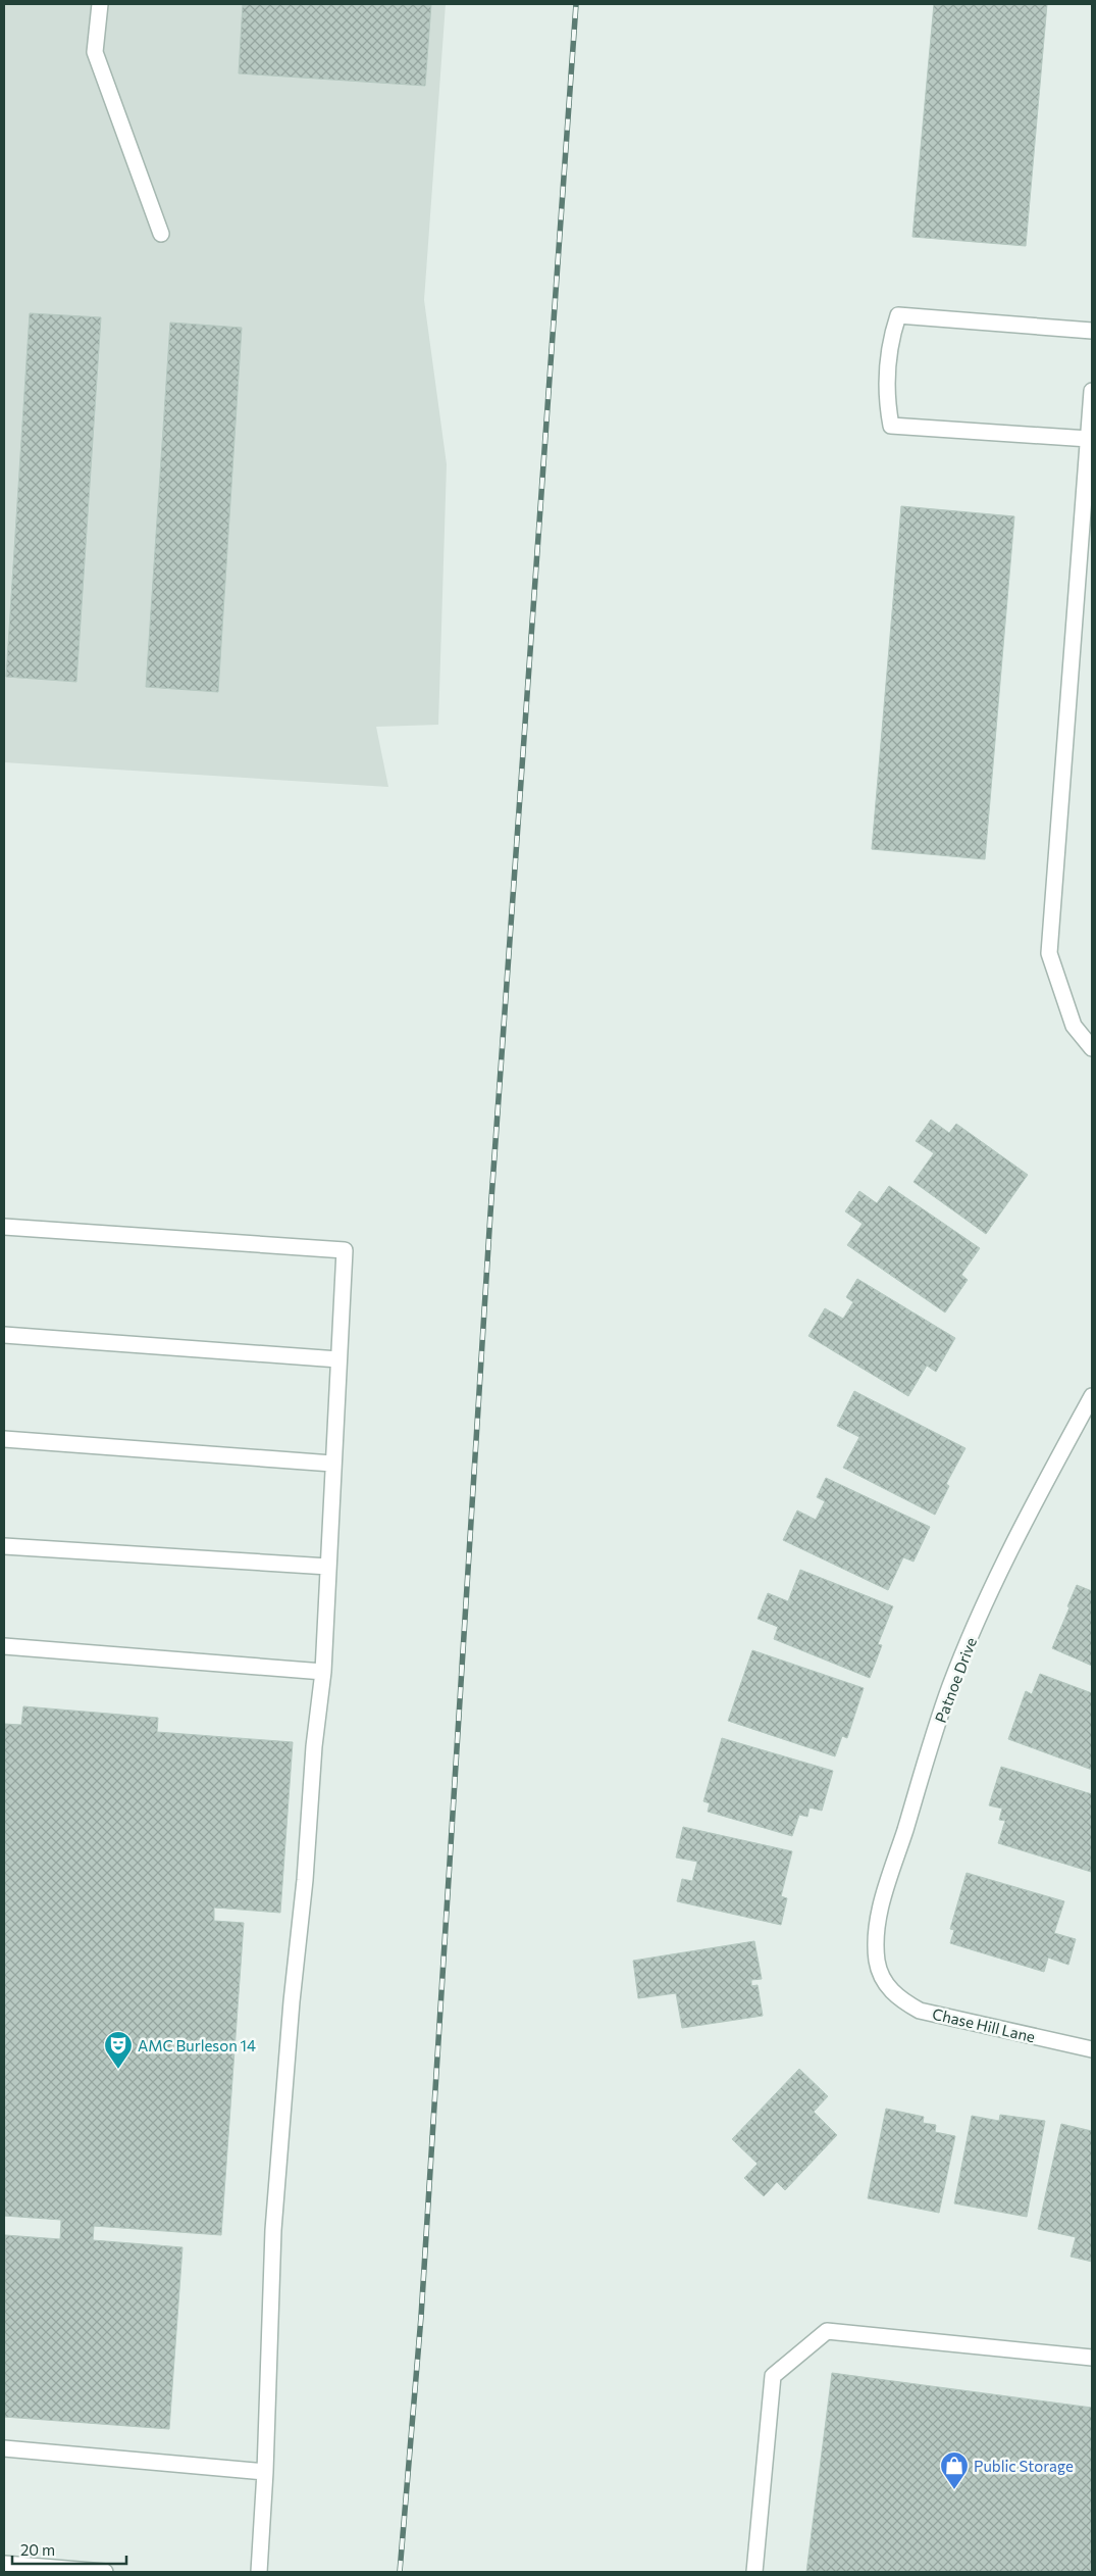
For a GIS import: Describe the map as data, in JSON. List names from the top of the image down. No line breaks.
{"streets":{"street":["Patnoe Drive","Chase Hill Lane"]},"crossings":[["Patnoe Drive","Chase Hill Lane"]],"places":{"theatre":["AMC Burleson 14"],"shop":["Public Storage"]},"scale_bar":"20 m"}
